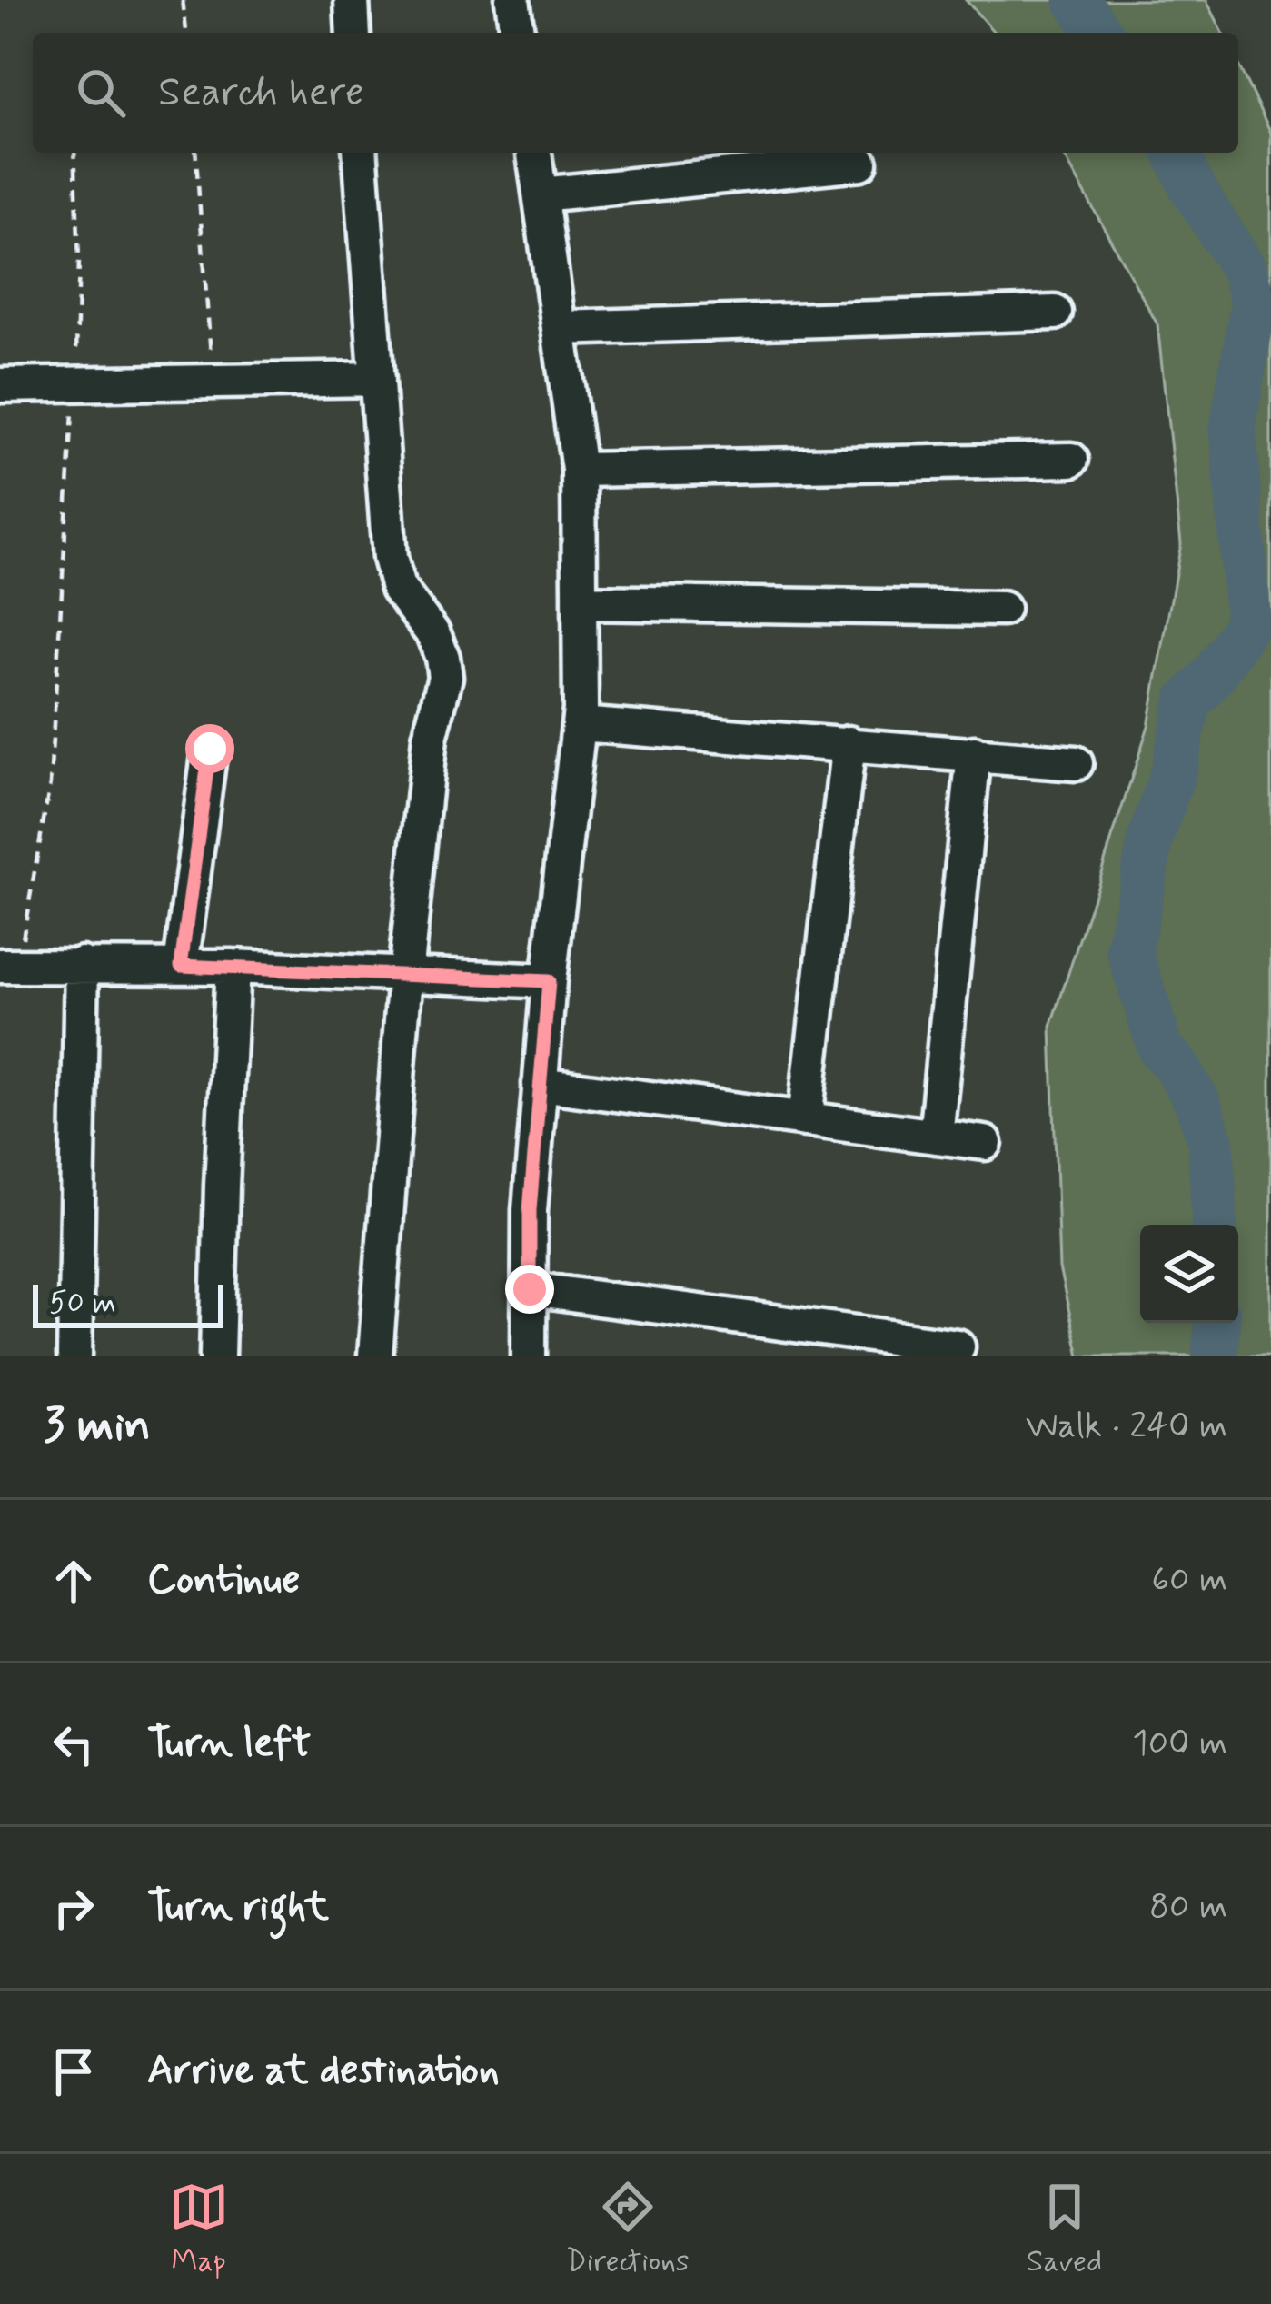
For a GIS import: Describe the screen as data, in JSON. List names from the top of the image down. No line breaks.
{"scale_bar":"50 m","page":{"search":"Search here","scale":"50 m","heading":["3 min","Walk · 240 m"],"list":[["Continue","60 m"],["Turn left","100 m"],["Turn right","80 m"],"Arrive at destination"],"nav":["Map","Directions","Saved"]}}
